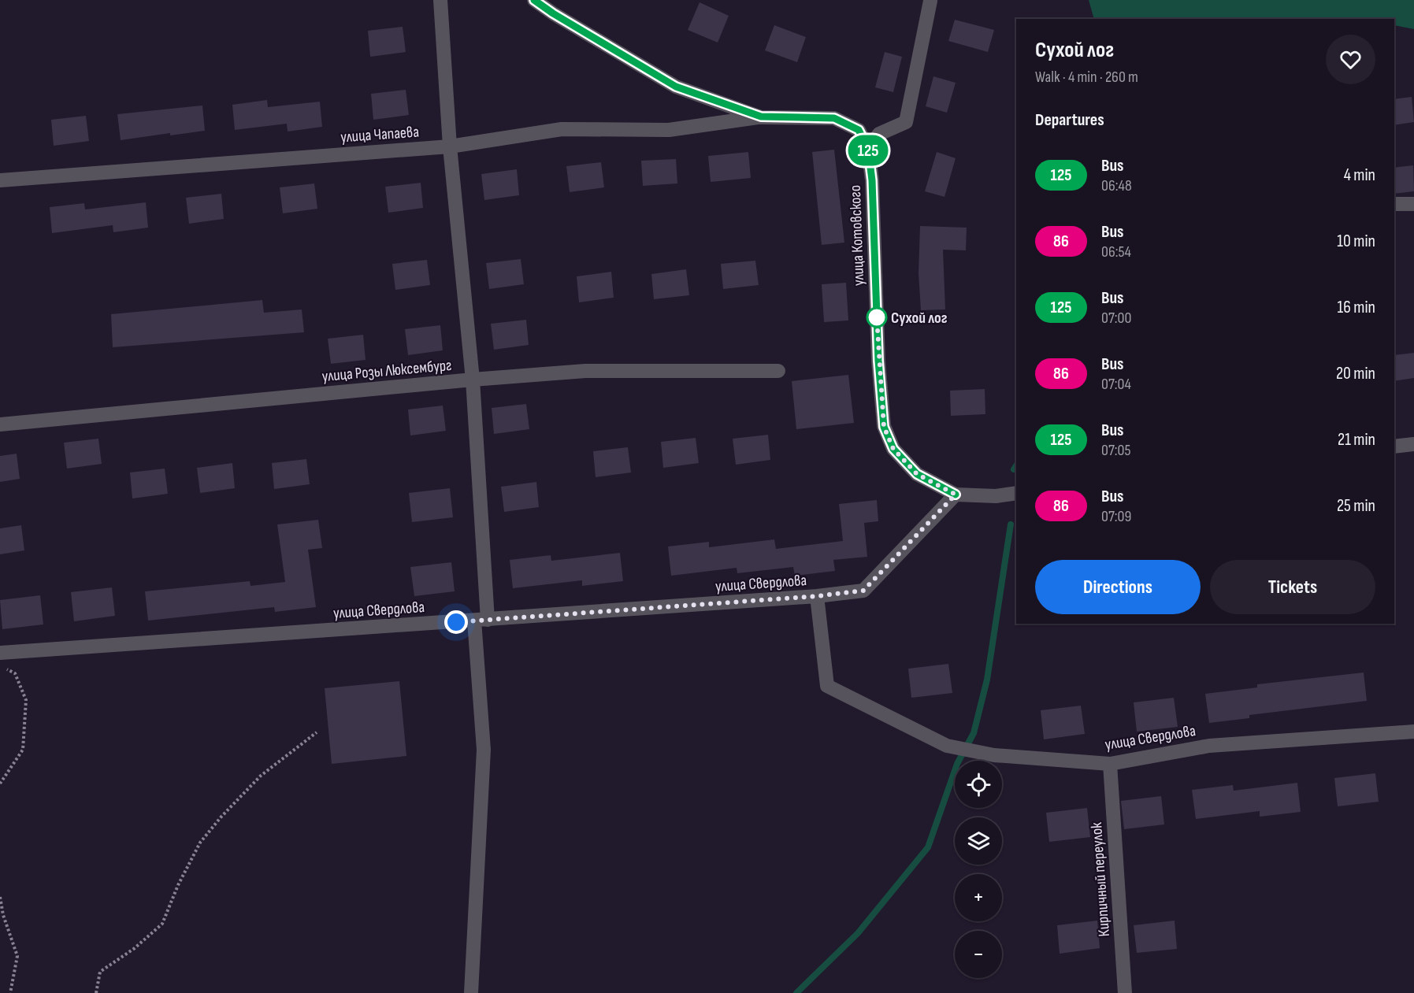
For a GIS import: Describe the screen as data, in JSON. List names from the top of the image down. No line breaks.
{"streets":{"street":["улица Чапаева","улица Котовского","улица Розы Люксембург","улица Свердлова","Кирпичный переулок"]},"crossings":[["улица Чапаева","улица Котовского"],["улица Котовского","улица Свердлова"],["улица Свердлова","Кирпичный переулок"]],"places":["Сухой лог"],"lines":["bus line 125"],"page":{"on_map":"125","heading":[["Сухой лог","Walk · 4 min · 260 m"],"Departures"],"list":[{"mark":"125","name":"Bus","note":"06:48","value":"4 min"},{"mark":"86","name":"Bus","note":"06:54","value":"10 min"},{"mark":"125","name":"Bus","note":"07:00","value":"16 min"},{"mark":"86","name":"Bus","note":"07:04","value":"20 min"},{"mark":"125","name":"Bus","note":"07:05","value":"21 min"},{"mark":"86","name":"Bus","note":"07:09","value":"25 min"}],"buttons":["Directions","Tickets"],"map_buttons":["+","−"]}}
